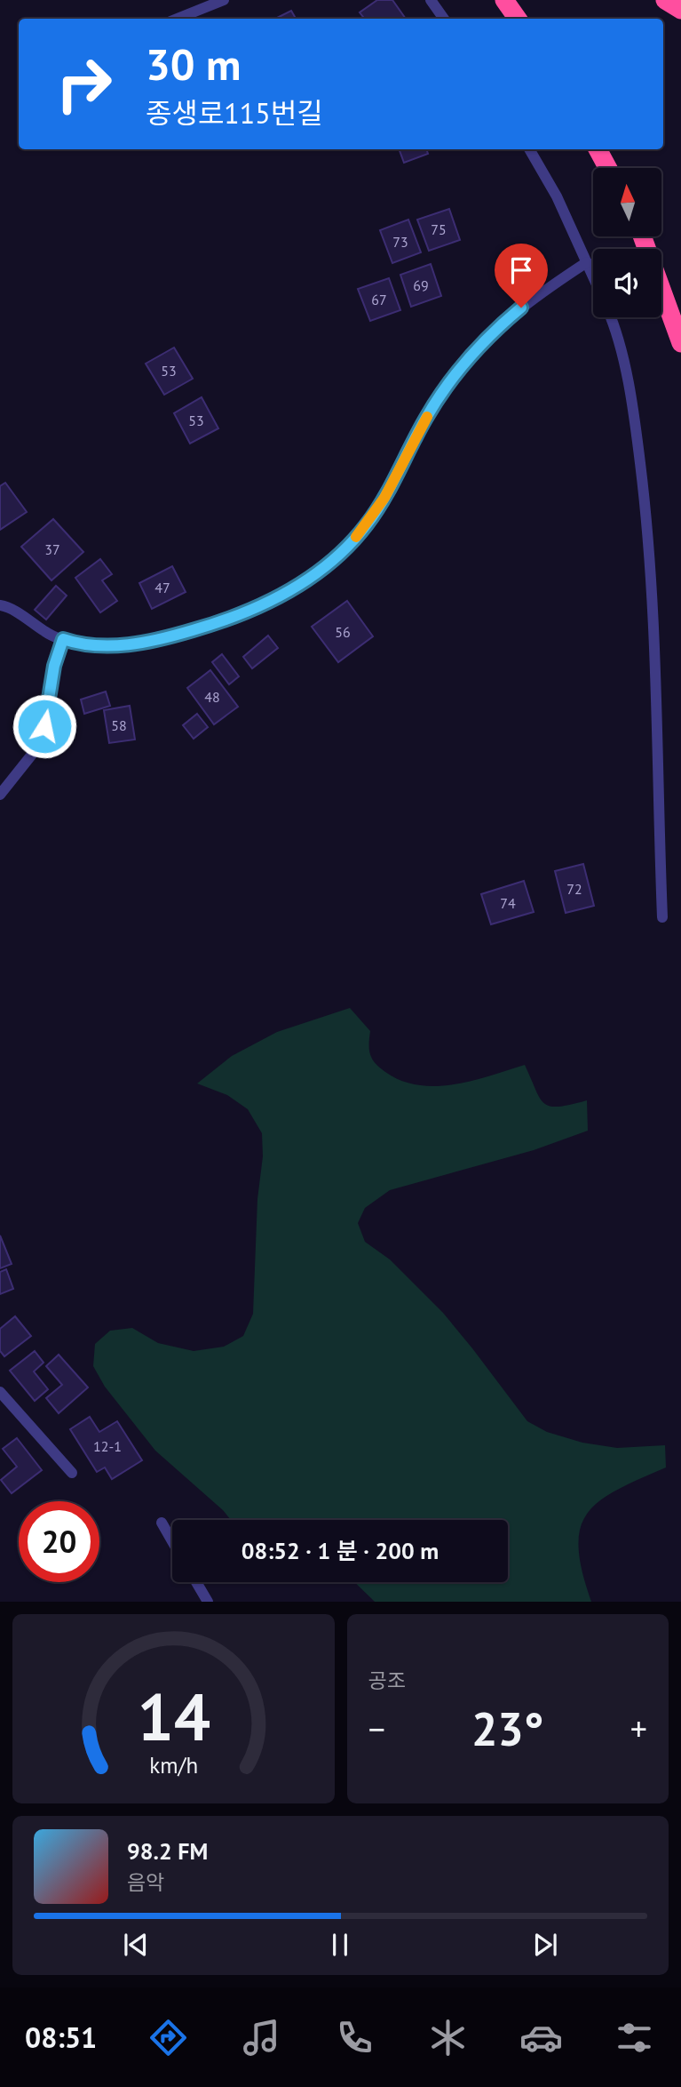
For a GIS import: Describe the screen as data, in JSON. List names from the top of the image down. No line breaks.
{"house_numbers":["75","73","69","67","53","53","37","47","56","48","58","72","74","12-1"],"north":"top","page":{"turn":["30 m","종생로115번길"],"limit":"20","trip":"08:52 · 1 분 · 200 m","tile":"공조","heat":["−","23°","+"],"song":["98.2 FM","음악"],"tabs":"08:51","gauge":["14","km/h"]}}
